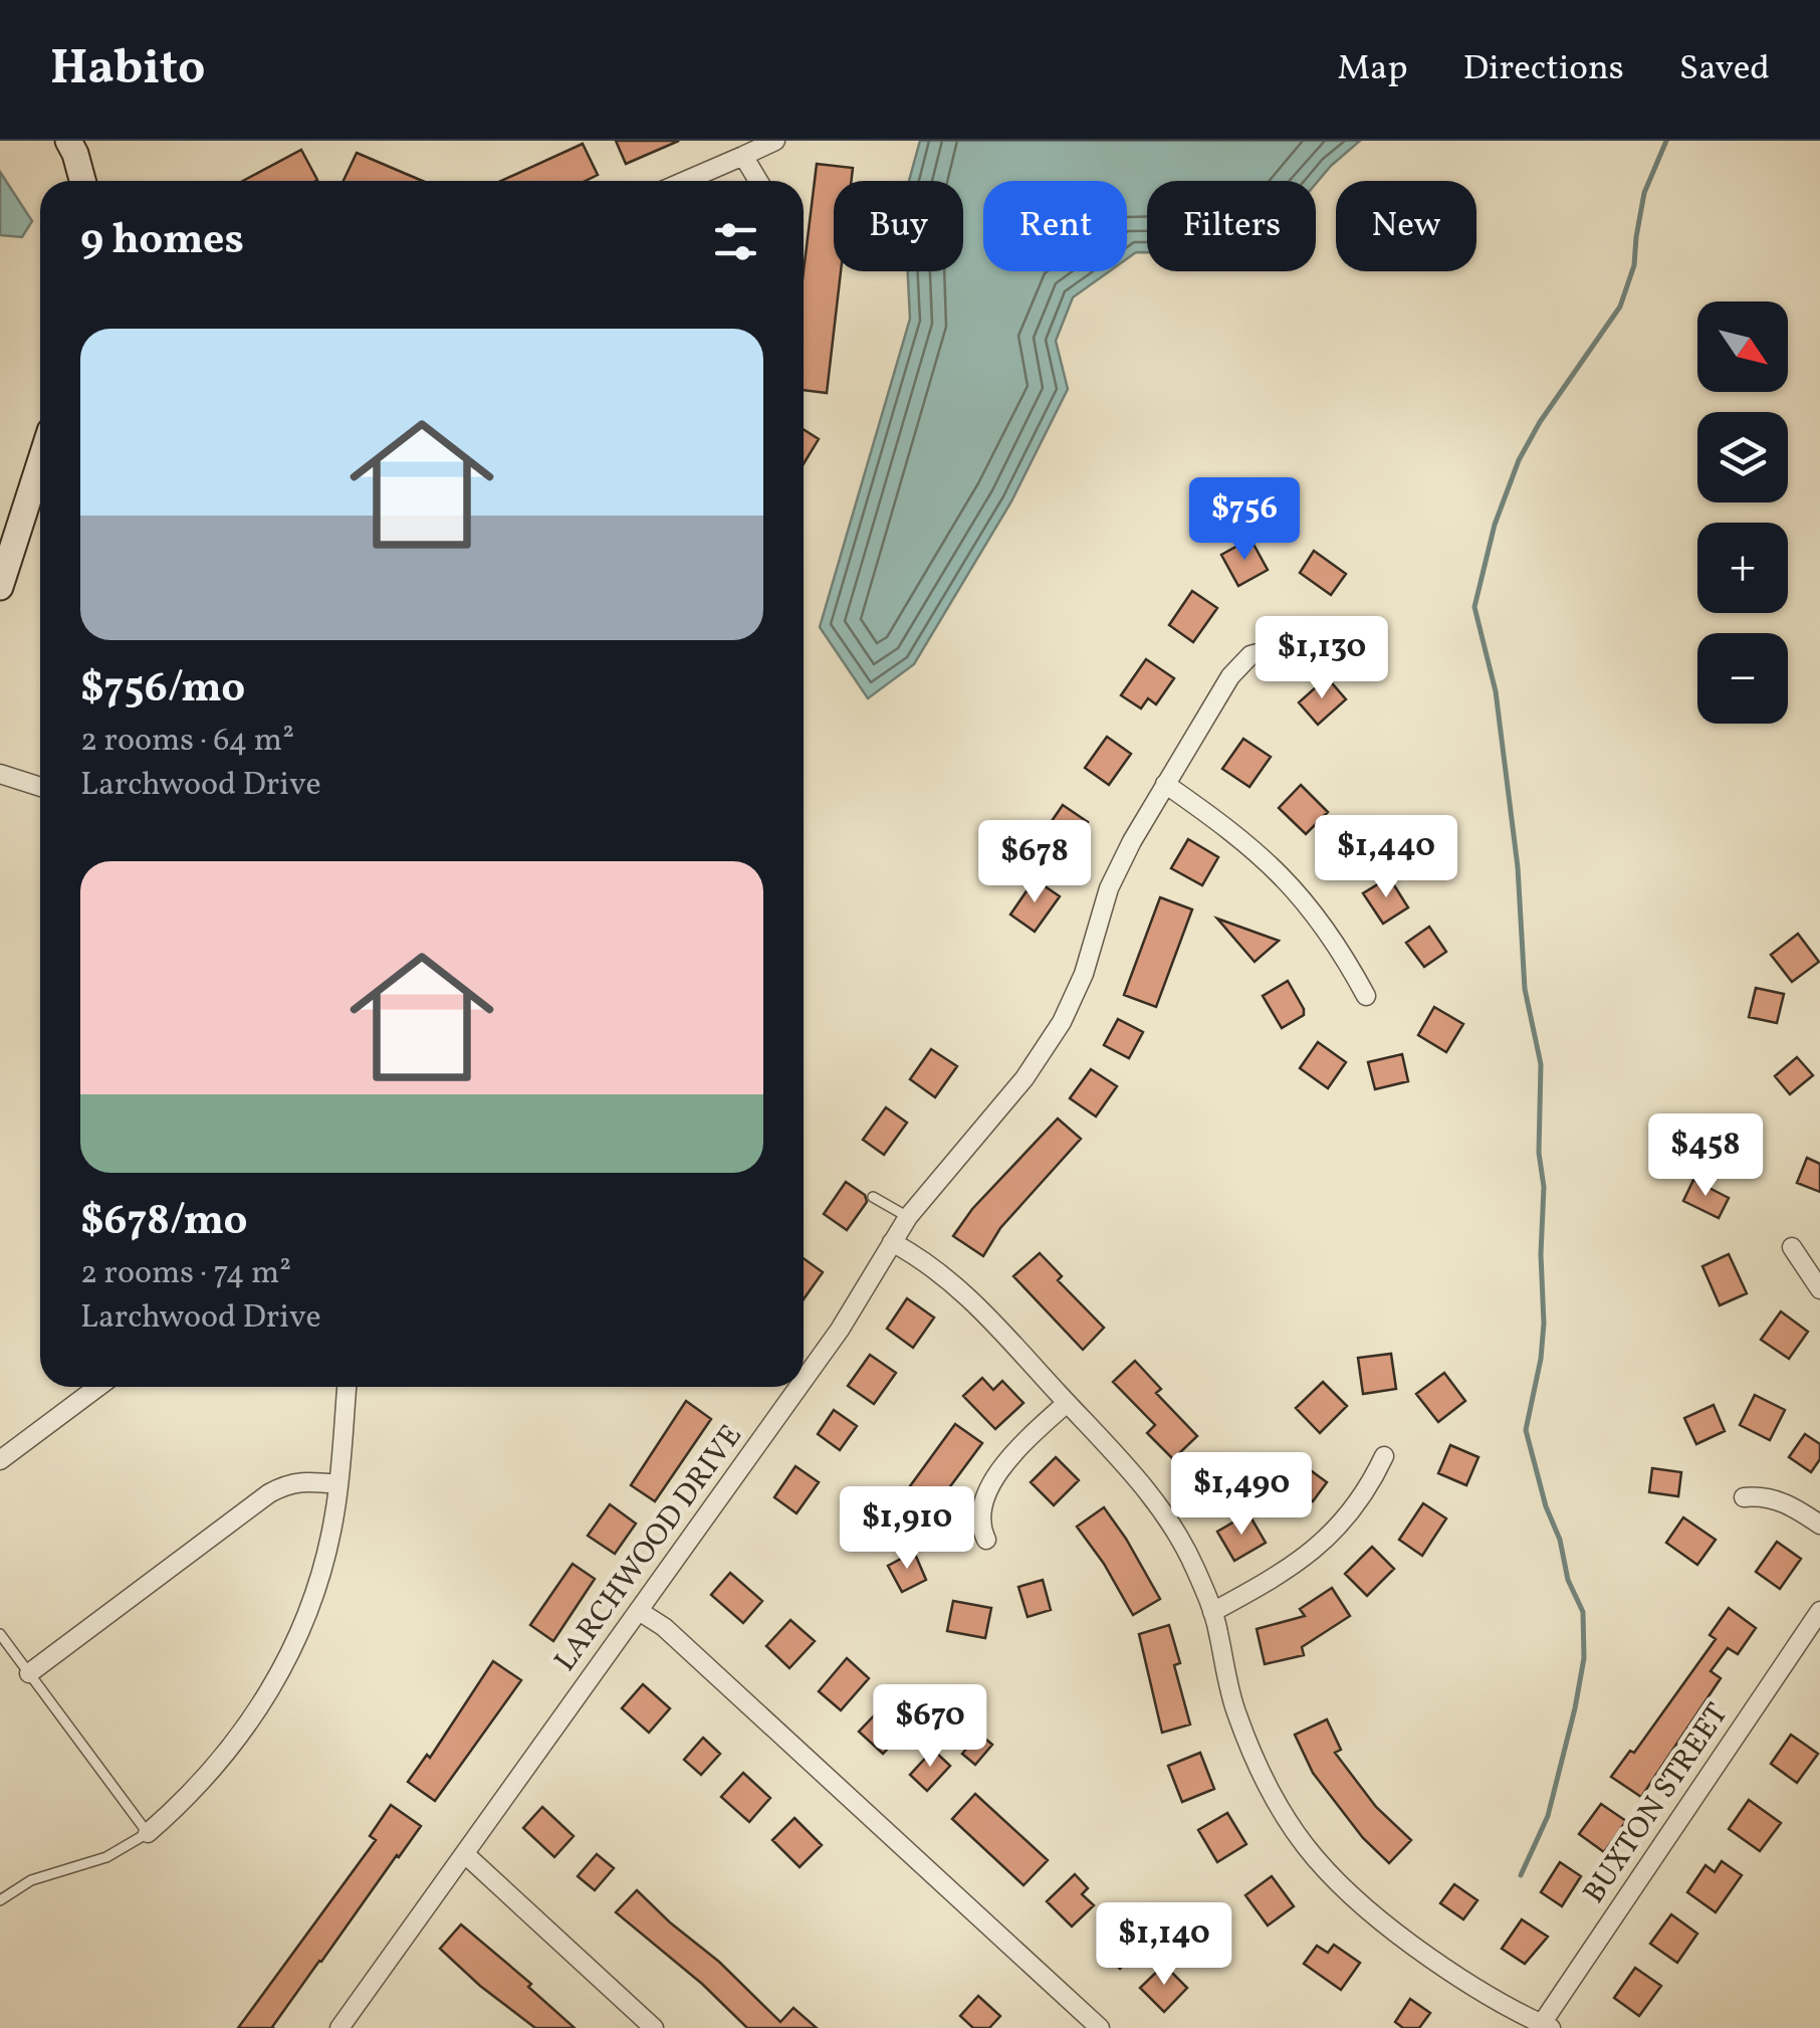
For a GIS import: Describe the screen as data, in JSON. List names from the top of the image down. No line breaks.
{"streets":{"street":["LARCHWOOD DRIVE","BUXTON STREET"]},"north":"bottom right","page":{"header":"Habito","nav":["Map","Directions","Saved"],"chip":["Buy","Rent","Filters","New"],"heading":"9 homes","map_buttons":["+","−"],"list":[{"name":"$756/mo","note":"2 rooms · 64 m² · Larchwood Drive"},{"name":"$678/mo","note":"2 rooms · 74 m² · Larchwood Drive"}],"price":["$756","$1,130","$1,440","$678","$458","$1,490","$1,910","$670","$1,140"]}}
